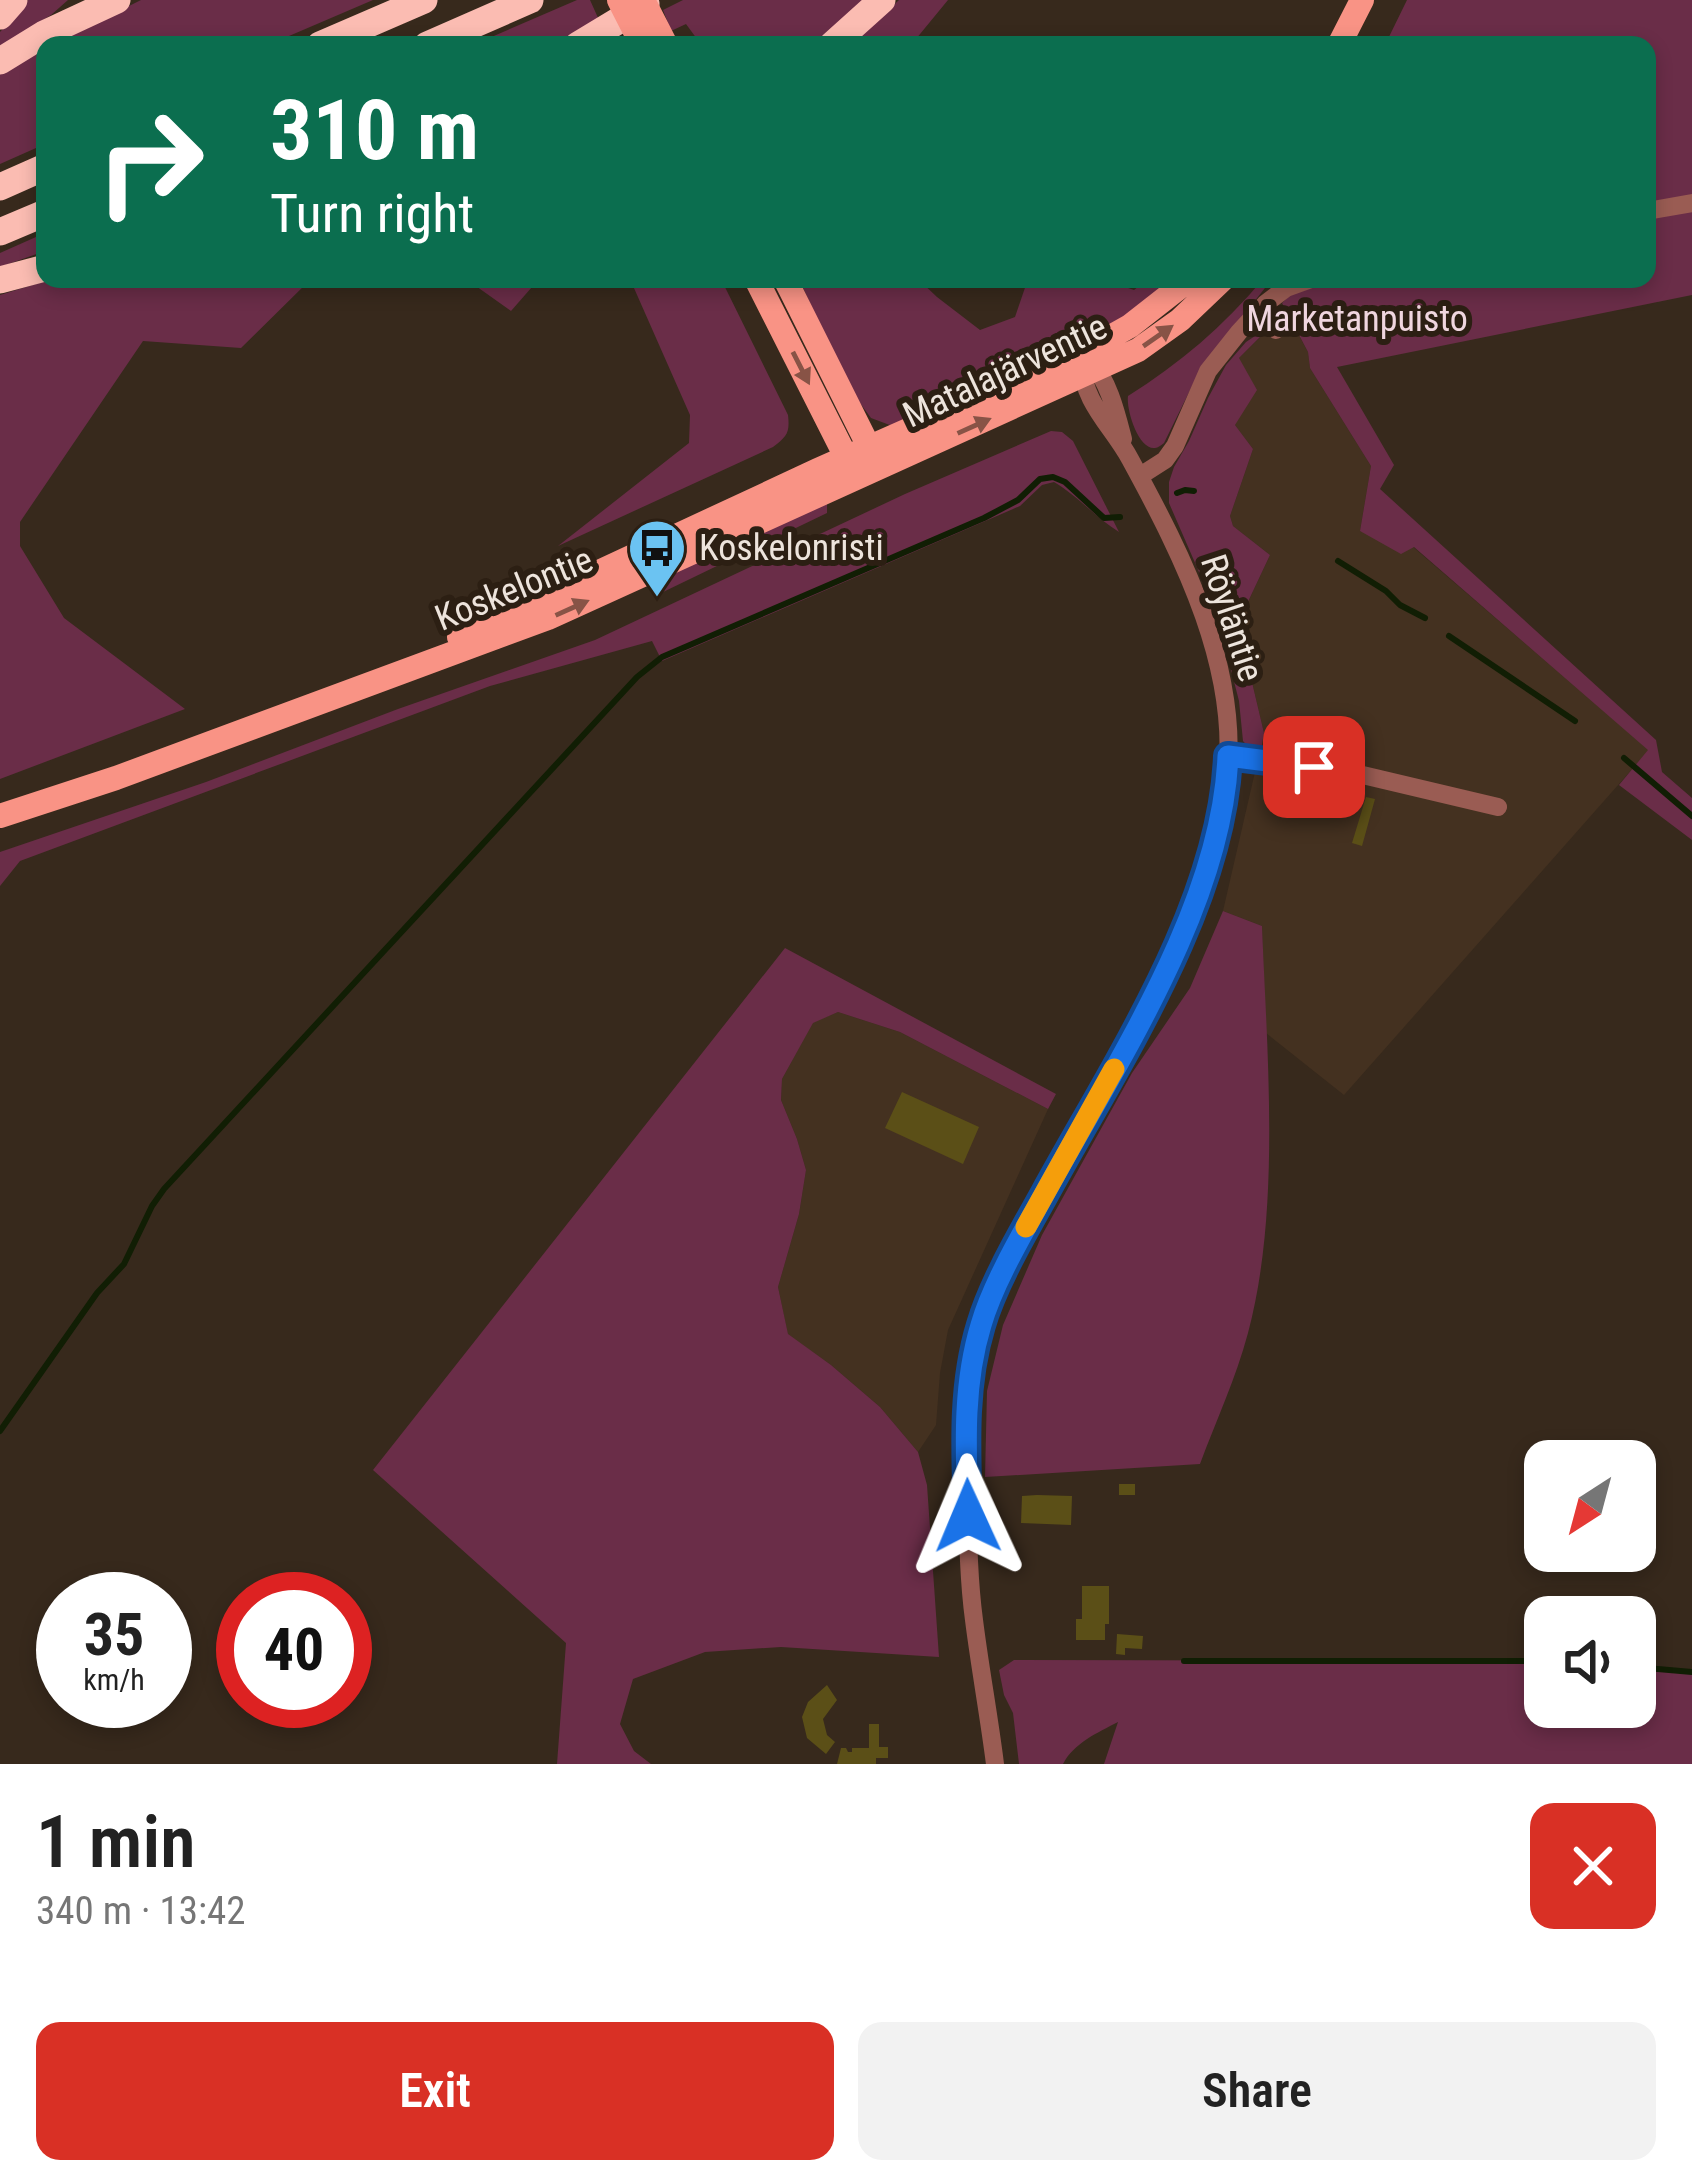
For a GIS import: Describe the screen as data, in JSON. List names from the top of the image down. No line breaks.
{"streets":{"main road":["Matalajärventie","Koskelontie"],"street":["Röyläntie"]},"crossings":[["Matalajärventie","Koskelontie"],["Matalajärventie","Röyläntie"]],"parks":["Marketanpuisto"],"places":{"bus stop":["Koskelonristi"]},"north":"bottom left","page":{"turn":["310 m","Turn right"],"speed":"35 km/h","limit":"40","heading":["1 min","340 m · 13:42"],"buttons":["Exit","Share"]}}
